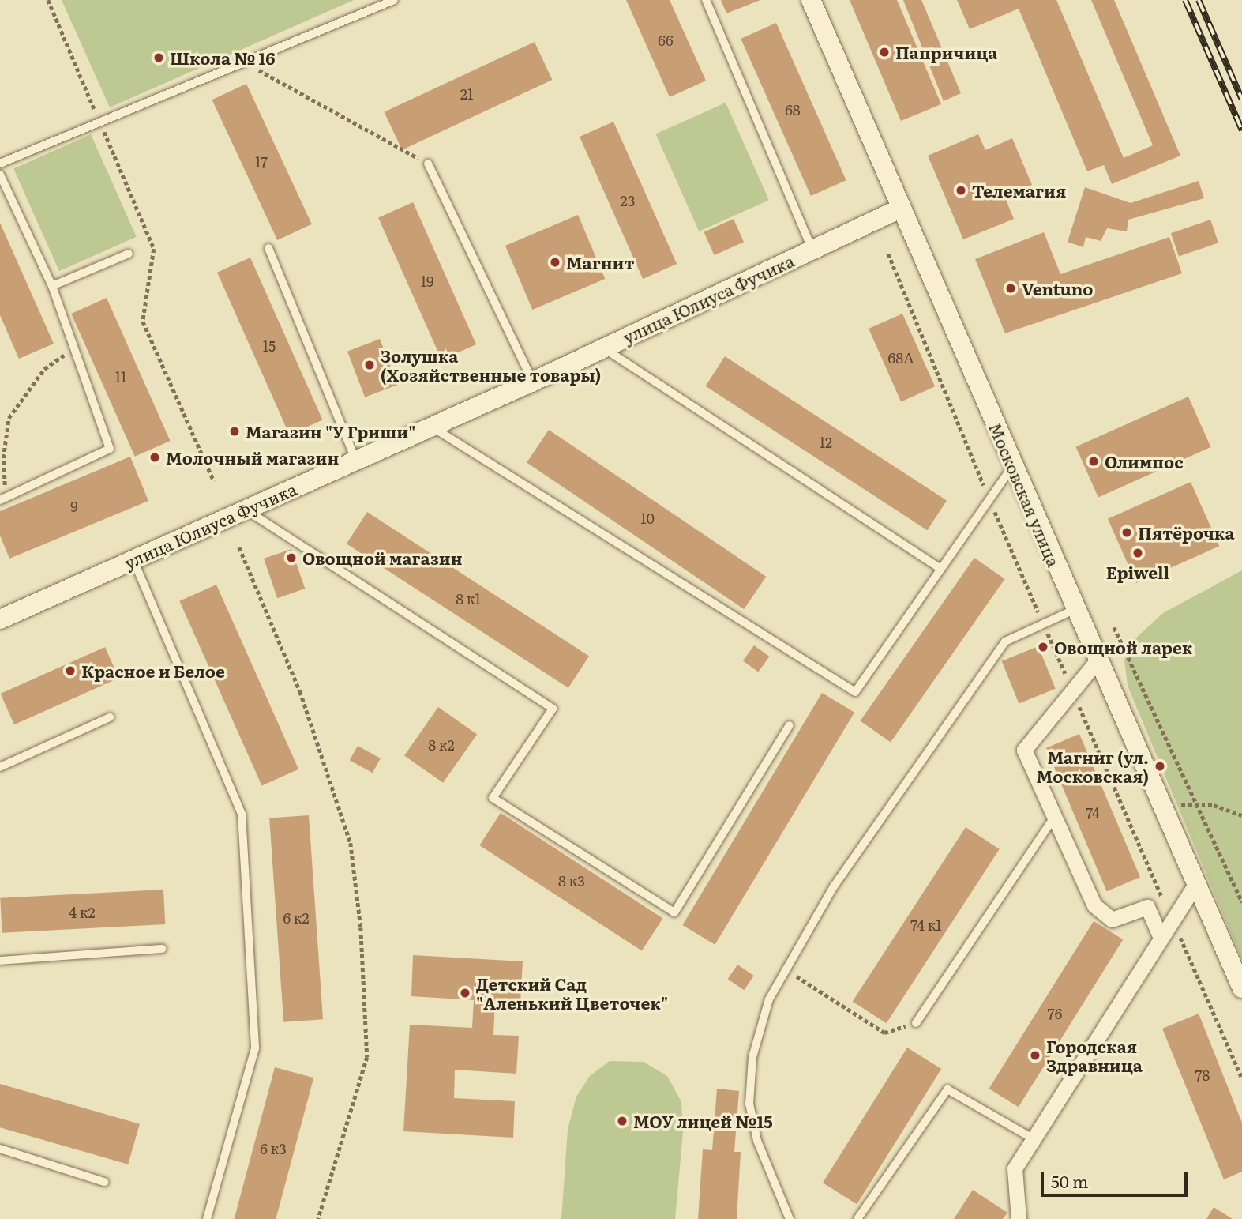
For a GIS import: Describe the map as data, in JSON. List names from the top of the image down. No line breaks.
{"streets":{"street":["улица Юлиуса Фучика","Московская улица"]},"crossings":[["улица Юлиуса Фучика","Московская улица"]],"places":["Папричица","Школа № 16","Телемагия","Магнит","Ventuno","Золушка (Хозяйственные товары)","Магазин \"У Гриши\"","Молочный магазин","Олимпос","Пятёрочка","Epiwell","Овощной магазин","Овощной ларек","Красное и Белое","Магниг (ул. Московская)","Детский Сад \"Аленький Цветочек\"","Городская Здравница","МОУ лицей №15"],"house_numbers":["66","21","68","17","23","19","15","68А","11","12","9","10","8 к1","8 к2","74","8 к3","4 к2","6 к2","74 к1","76","78","6 к3"],"scale_bar":"50 m"}
